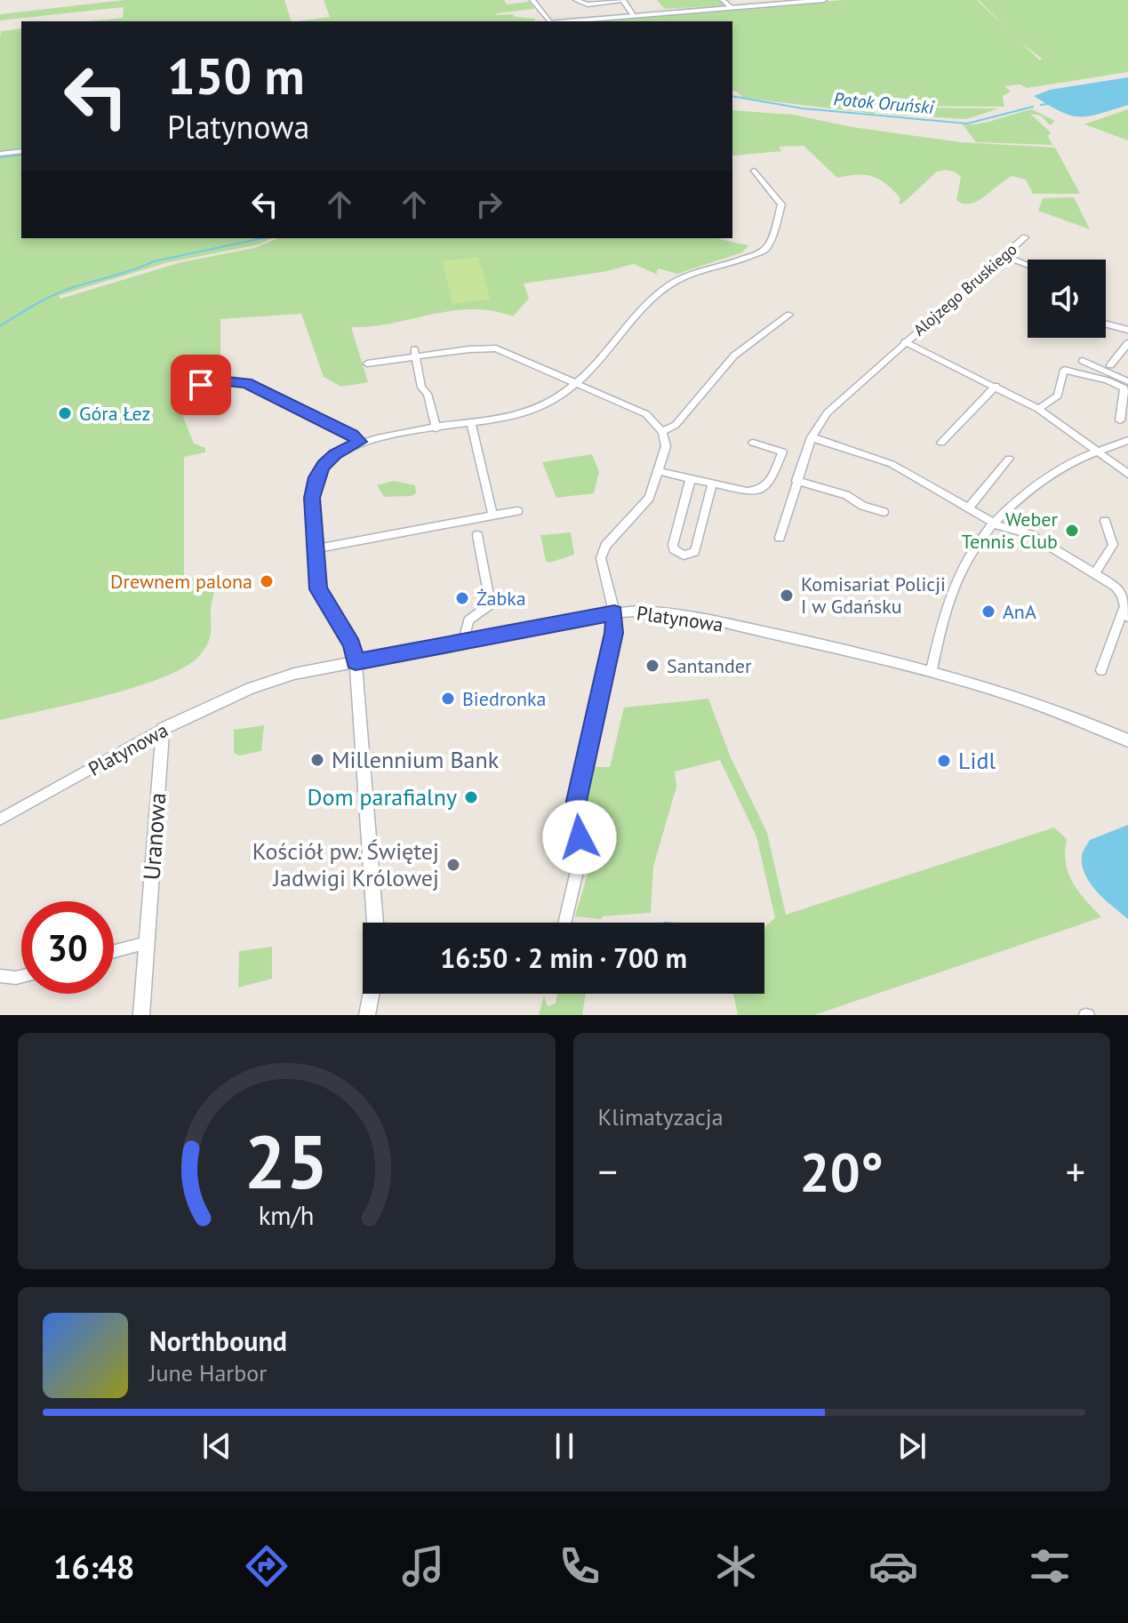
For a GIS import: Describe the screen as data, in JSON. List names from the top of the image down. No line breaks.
{"streets":{"street":["Alojzego Bruskiego","Platynowa","Uranowa"]},"crossings":[["Platynowa","Uranowa"]],"water":["Potok Oruński"],"places":["Góra Łez","Weber Tennis Club","Drewnem palona","Komisariat Policji I w Gdańsku","Żabka","AnA","Santander","Biedronka","Millennium Bank","Lidl","Dom parafialny","Kościół pw. Świętej Jadwigi Królowej"],"page":{"turn":["150 m","Platynowa"],"limit":"30","trip":"16:50 · 2 min · 700 m","tile":"Klimatyzacja","heat":["−","20°","+"],"song":["Northbound","June Harbor"],"tabs":"16:48","gauge":["25","km/h"]}}
